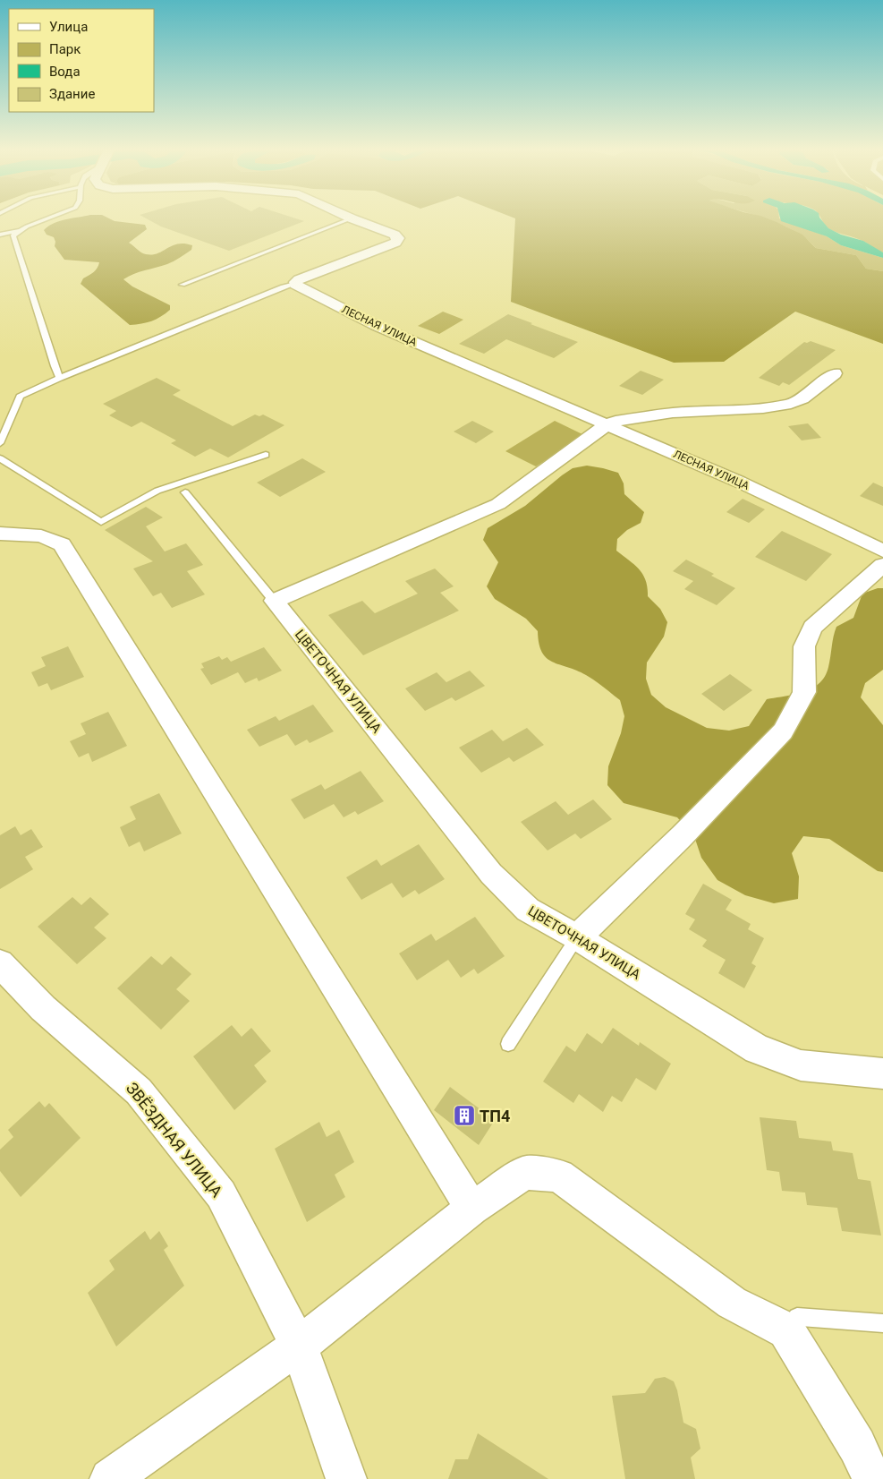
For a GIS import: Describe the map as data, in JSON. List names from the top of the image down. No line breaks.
{"streets":{"street":["ЛЕСНАЯ УЛИЦА","ЦВЕТОЧНАЯ УЛИЦА","ЗВЁЗДНАЯ УЛИЦА"]},"places":{"building":["ТП4"]},"legend":["Улица","Парк","Вода","Здание"]}
